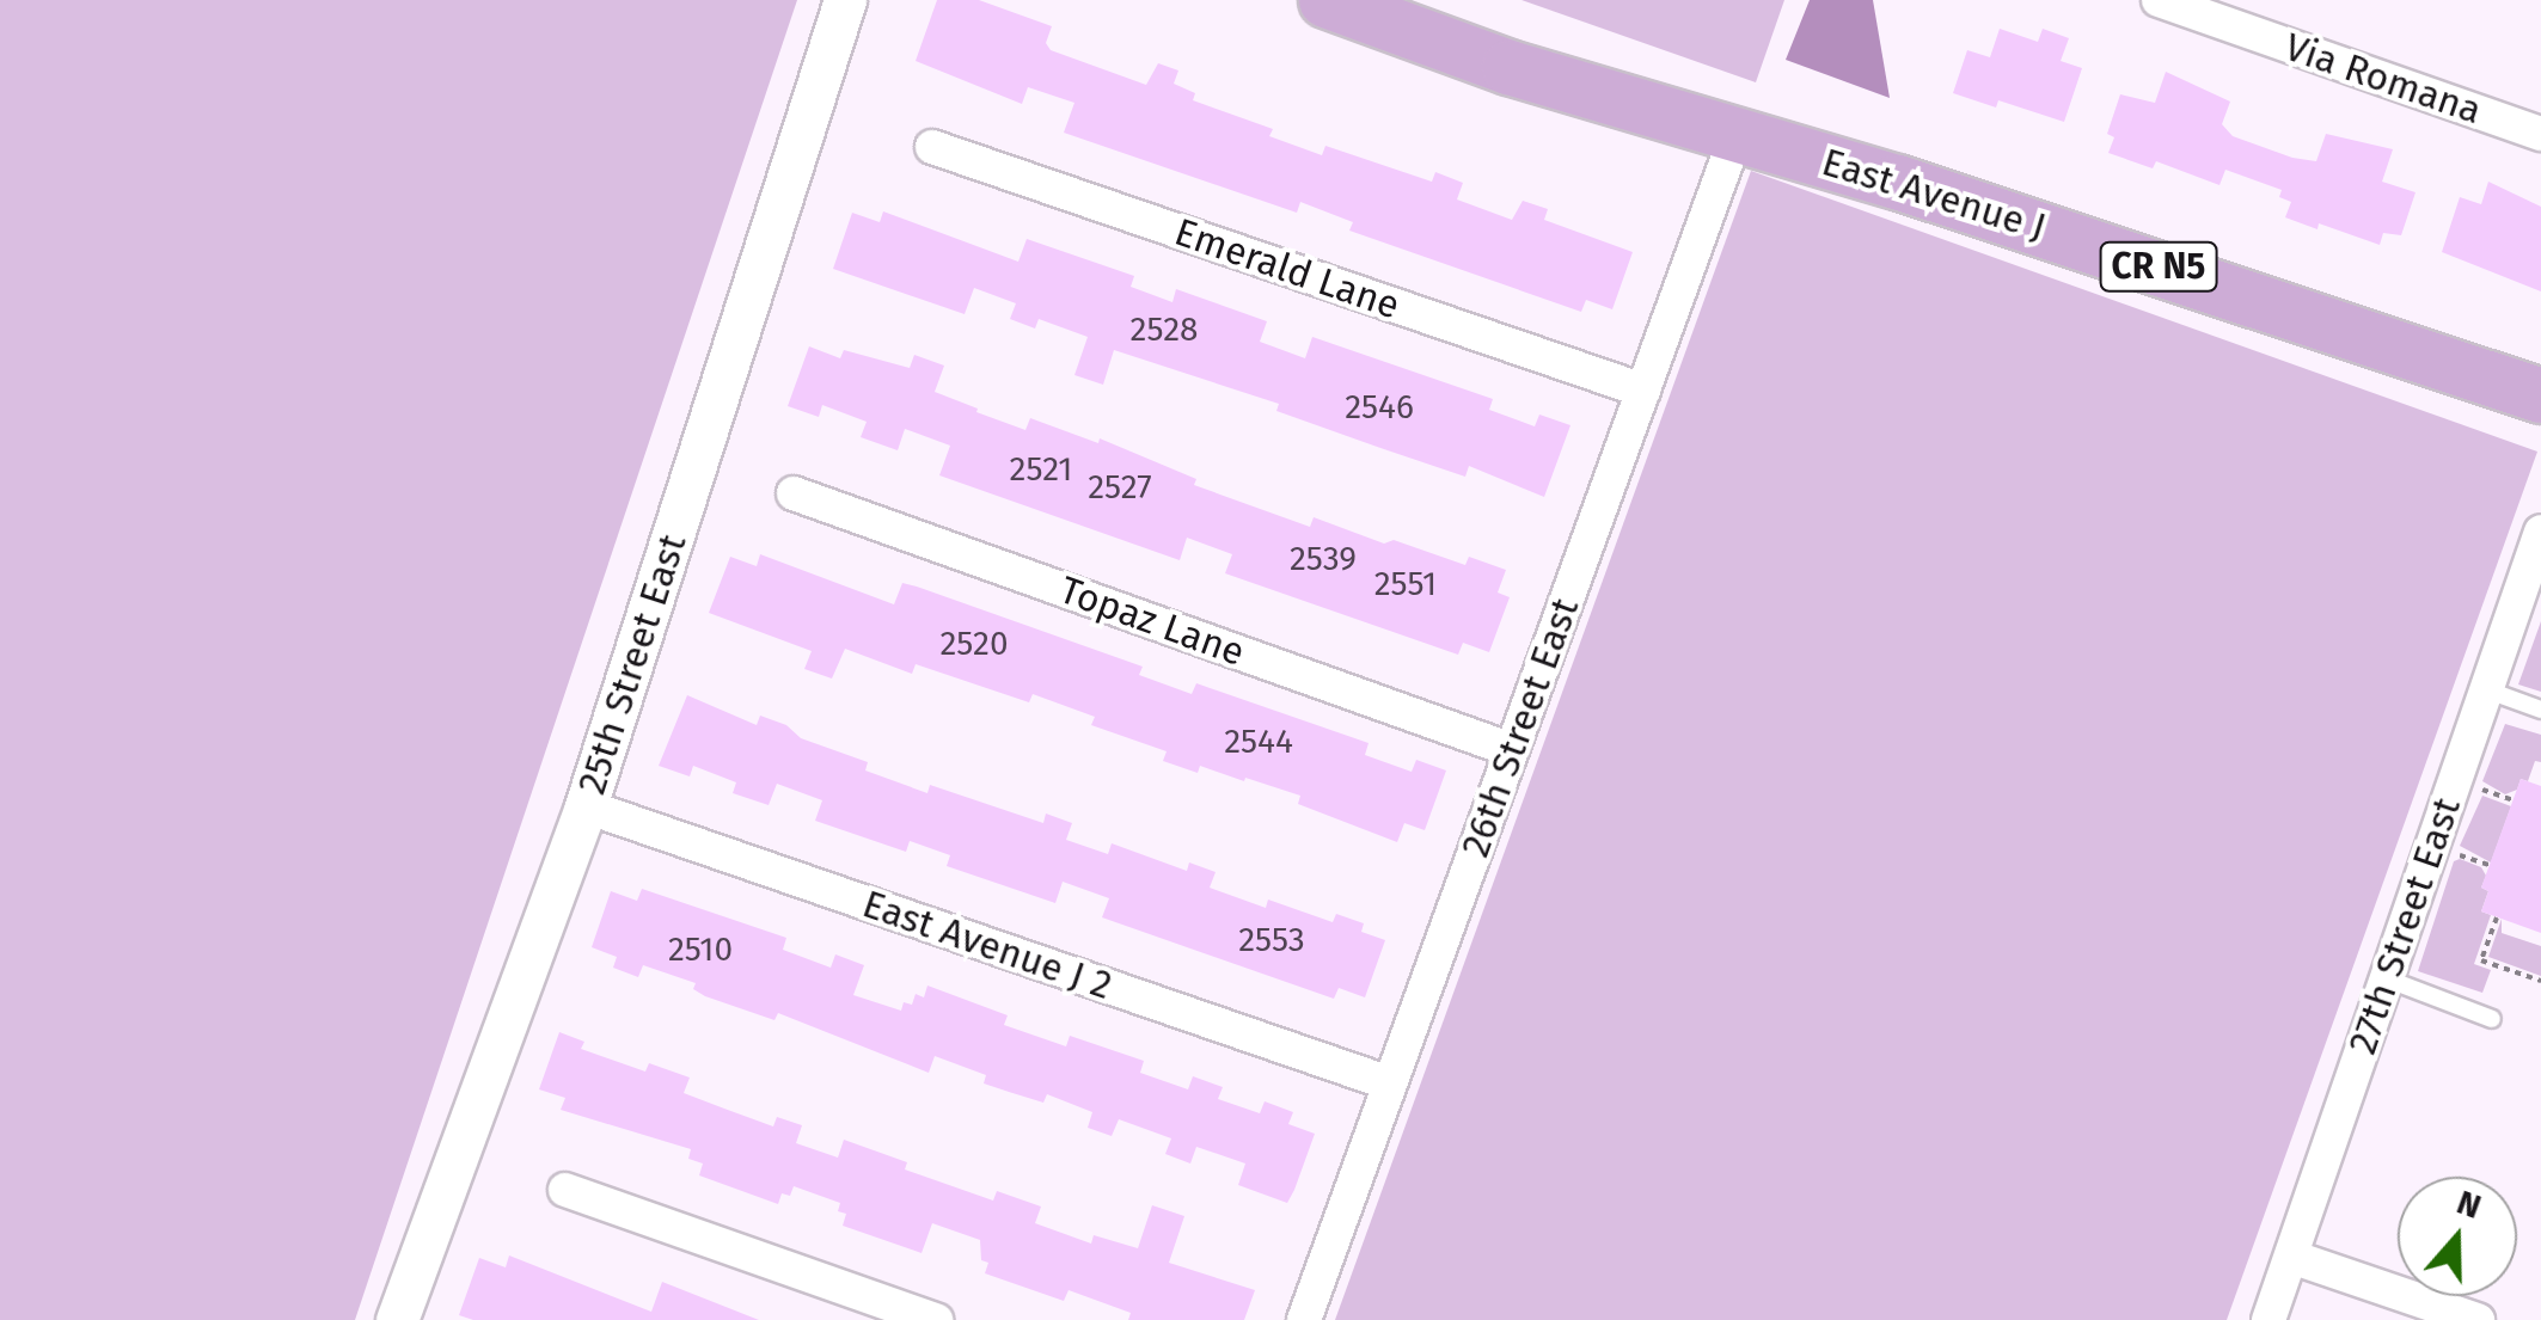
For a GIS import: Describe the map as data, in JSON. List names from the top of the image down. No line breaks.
{"streets":{"main road":["East Avenue J","CR N5"],"street":["Via Romana","Emerald Lane","Topaz Lane","25th Street East","26th Street East","27th Street East","East Avenue J 2"]},"crossings":[["East Avenue J","26th Street East"],["Emerald Lane","26th Street East"],["Topaz Lane","26th Street East"],["25th Street East","East Avenue J 2"],["26th Street East","East Avenue J 2"]],"house_numbers":["2528","2546","2521","2527","2539","2551","2520","2544","2553","2510"],"north":"top"}
